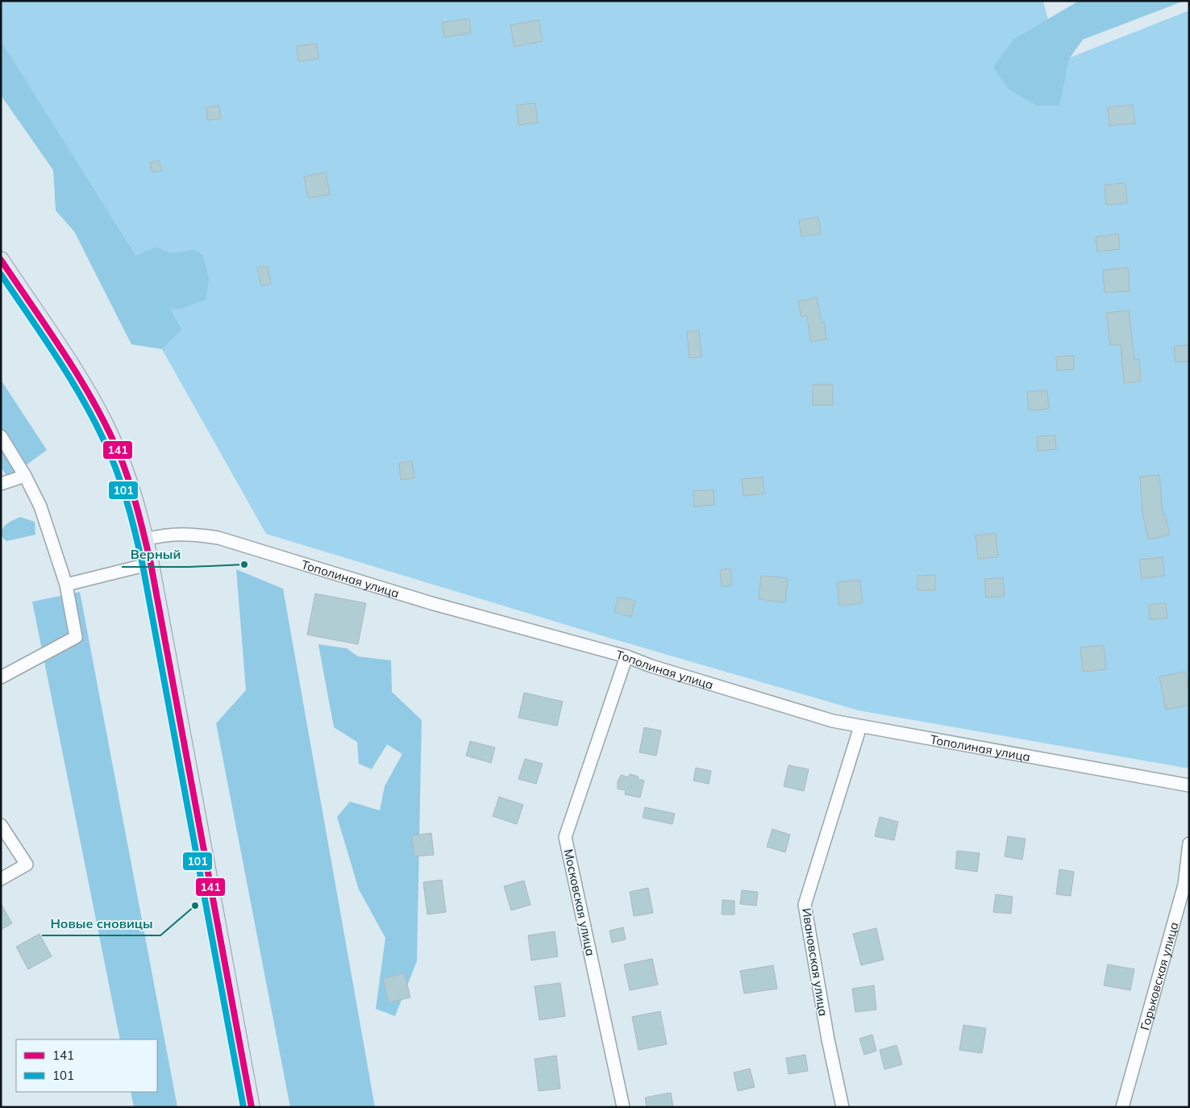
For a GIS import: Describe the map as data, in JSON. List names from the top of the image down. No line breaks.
{"streets":{"street":["Тополиная улица","Московская улица","Ивановская улица","Горьковская улица"]},"crossings":[["Тополиная улица","Московская улица"],["Тополиная улица","Ивановская улица"]],"places":["Верный","Новые сновицы"],"lines":["transit line 141","transit line 101"],"legend":["141","101"]}
